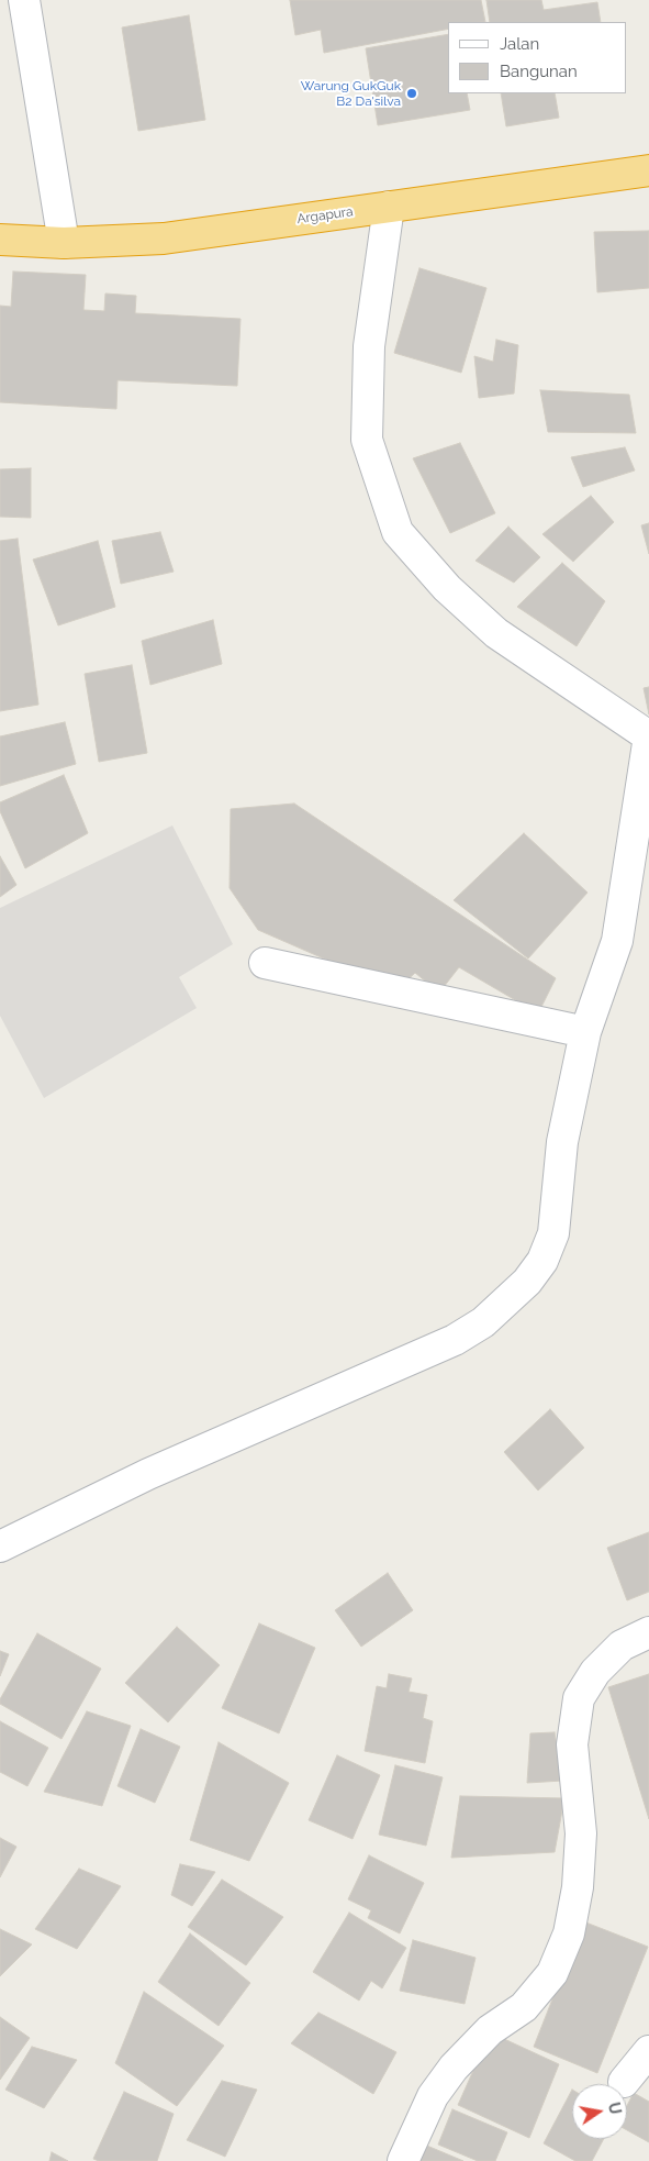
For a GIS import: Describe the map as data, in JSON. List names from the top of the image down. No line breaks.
{"streets":{"highway":["Argapura"]},"places":["Warung GukGuk B2 Da'silva"],"legend":["Jalan","Bangunan"],"north":"right"}
